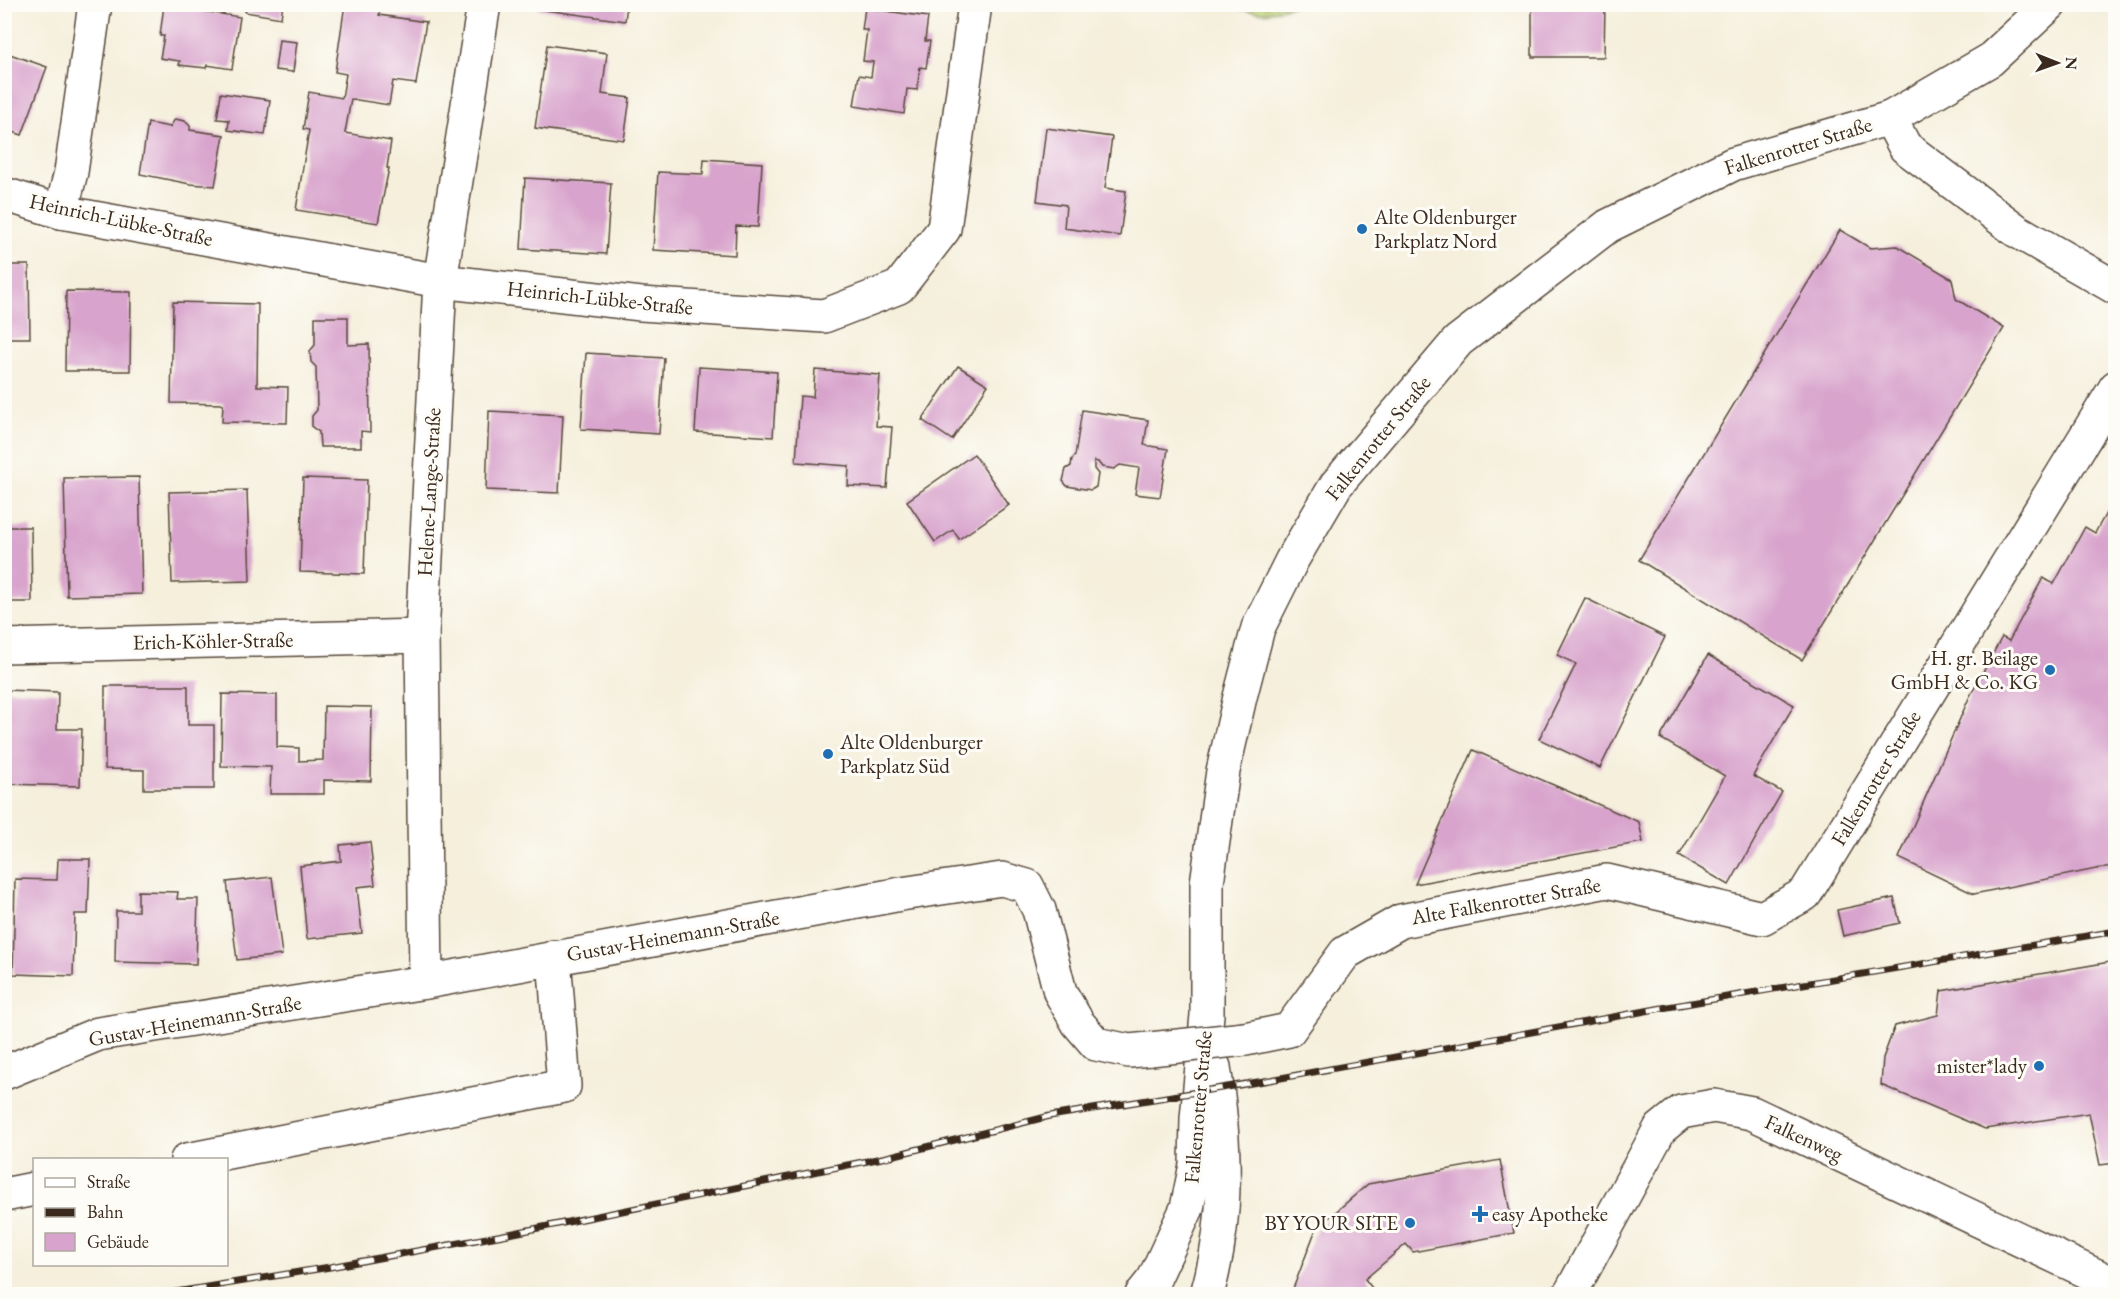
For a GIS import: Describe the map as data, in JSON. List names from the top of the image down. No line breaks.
{"streets":{"street":["Falkenrotter Straße","Heinrich-Lübke-Straße","Helene-Lange-Straße","Erich-Köhler-Straße","Alte Falkenrotter Straße","Gustav-Heinemann-Straße","Falkenweg"]},"crossings":[["Falkenrotter Straße","Alte Falkenrotter Straße"],["Heinrich-Lübke-Straße","Helene-Lange-Straße"],["Helene-Lange-Straße","Erich-Köhler-Straße"],["Helene-Lange-Straße","Gustav-Heinemann-Straße"],["Alte Falkenrotter Straße","Gustav-Heinemann-Straße"]],"places":{"other":["Alte Oldenburger Parkplatz Nord","H. gr. Beilage GmbH & Co. KG","Alte Oldenburger Parkplatz Süd","mister*lady","BY YOUR SITE"],"health":["easy Apotheke"]},"legend":["Straße","Bahn","Gebäude"],"north":"right"}
